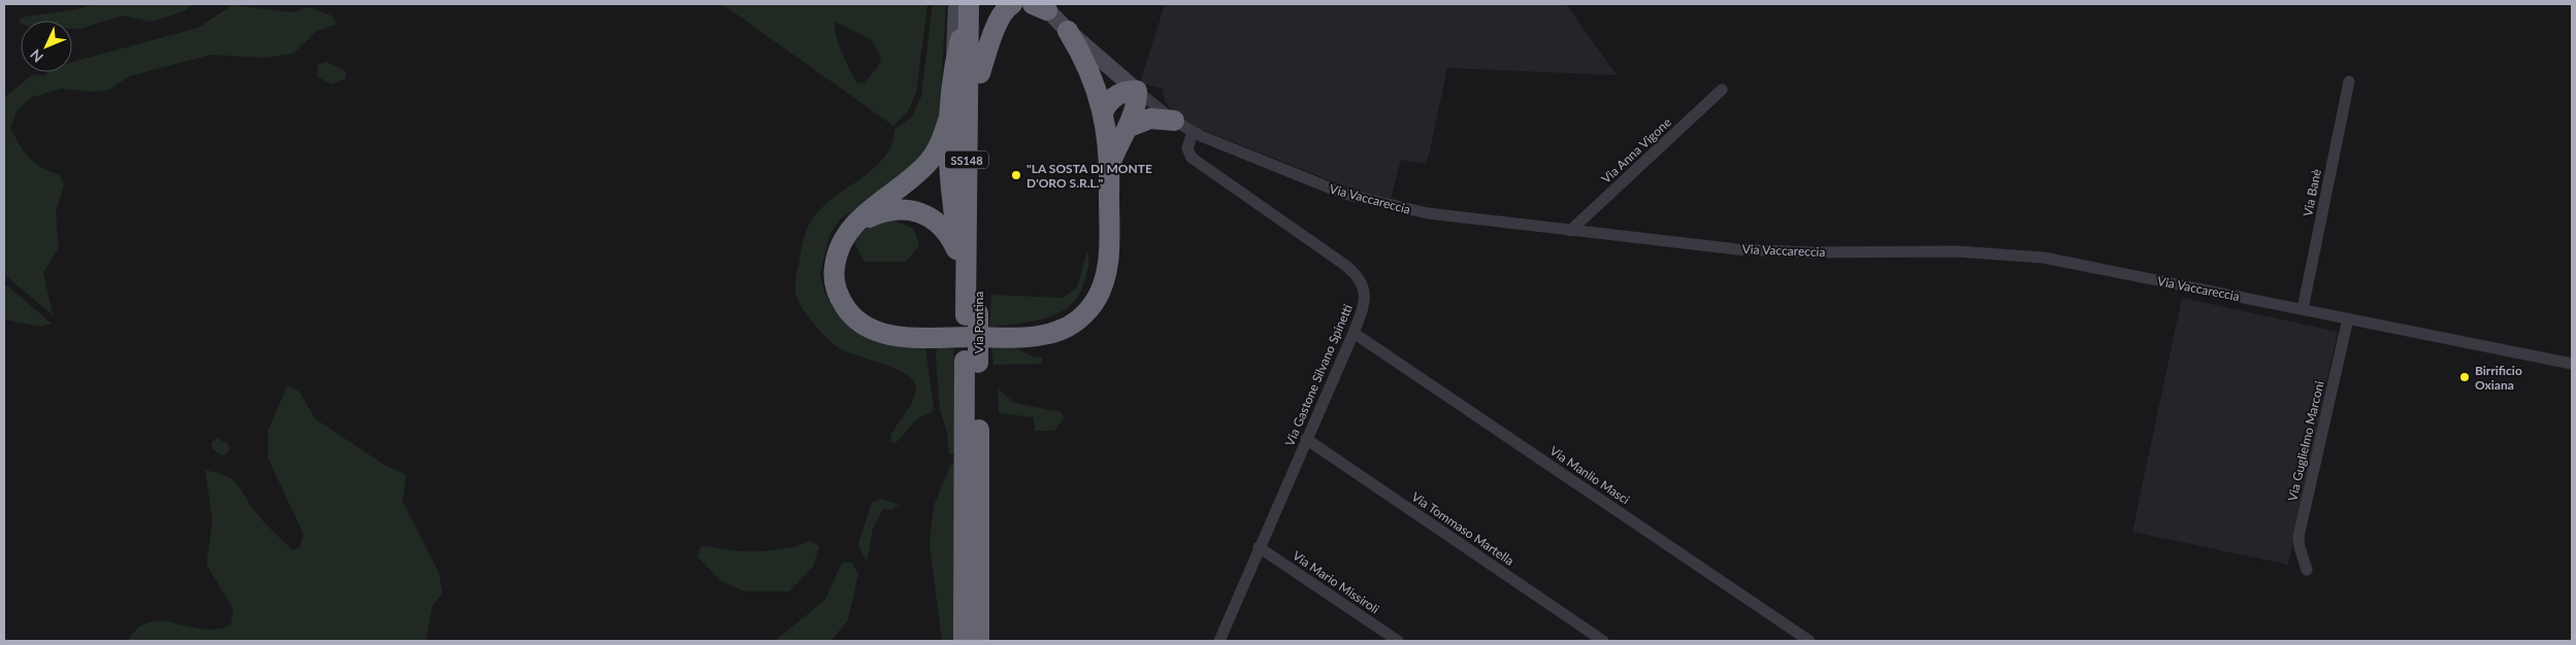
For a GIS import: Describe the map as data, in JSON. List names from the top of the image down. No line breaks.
{"streets":{"highway":["SS148","Via Pontina"],"street":["Via Anna Vigone","Via Banè","Via Vaccareccia","Via Gastone Silvano Spinetti","Via Guglielmo Marconi","Via Manlio Masci","Via Tommaso Martella","Via Mario Missiroli"]},"crossings":[["Via Anna Vigone","Via Vaccareccia"],["Via Banè","Via Vaccareccia"],["Via Vaccareccia","Via Gastone Silvano Spinetti"],["Via Vaccareccia","Via Guglielmo Marconi"],["Via Gastone Silvano Spinetti","Via Manlio Masci"],["Via Gastone Silvano Spinetti","Via Tommaso Martella"],["Via Gastone Silvano Spinetti","Via Mario Missiroli"]],"places":["\"LA SOSTA DI MONTE D'ORO S.R.L.\"","Birrificio Oxiana"],"north":"bottom left"}
